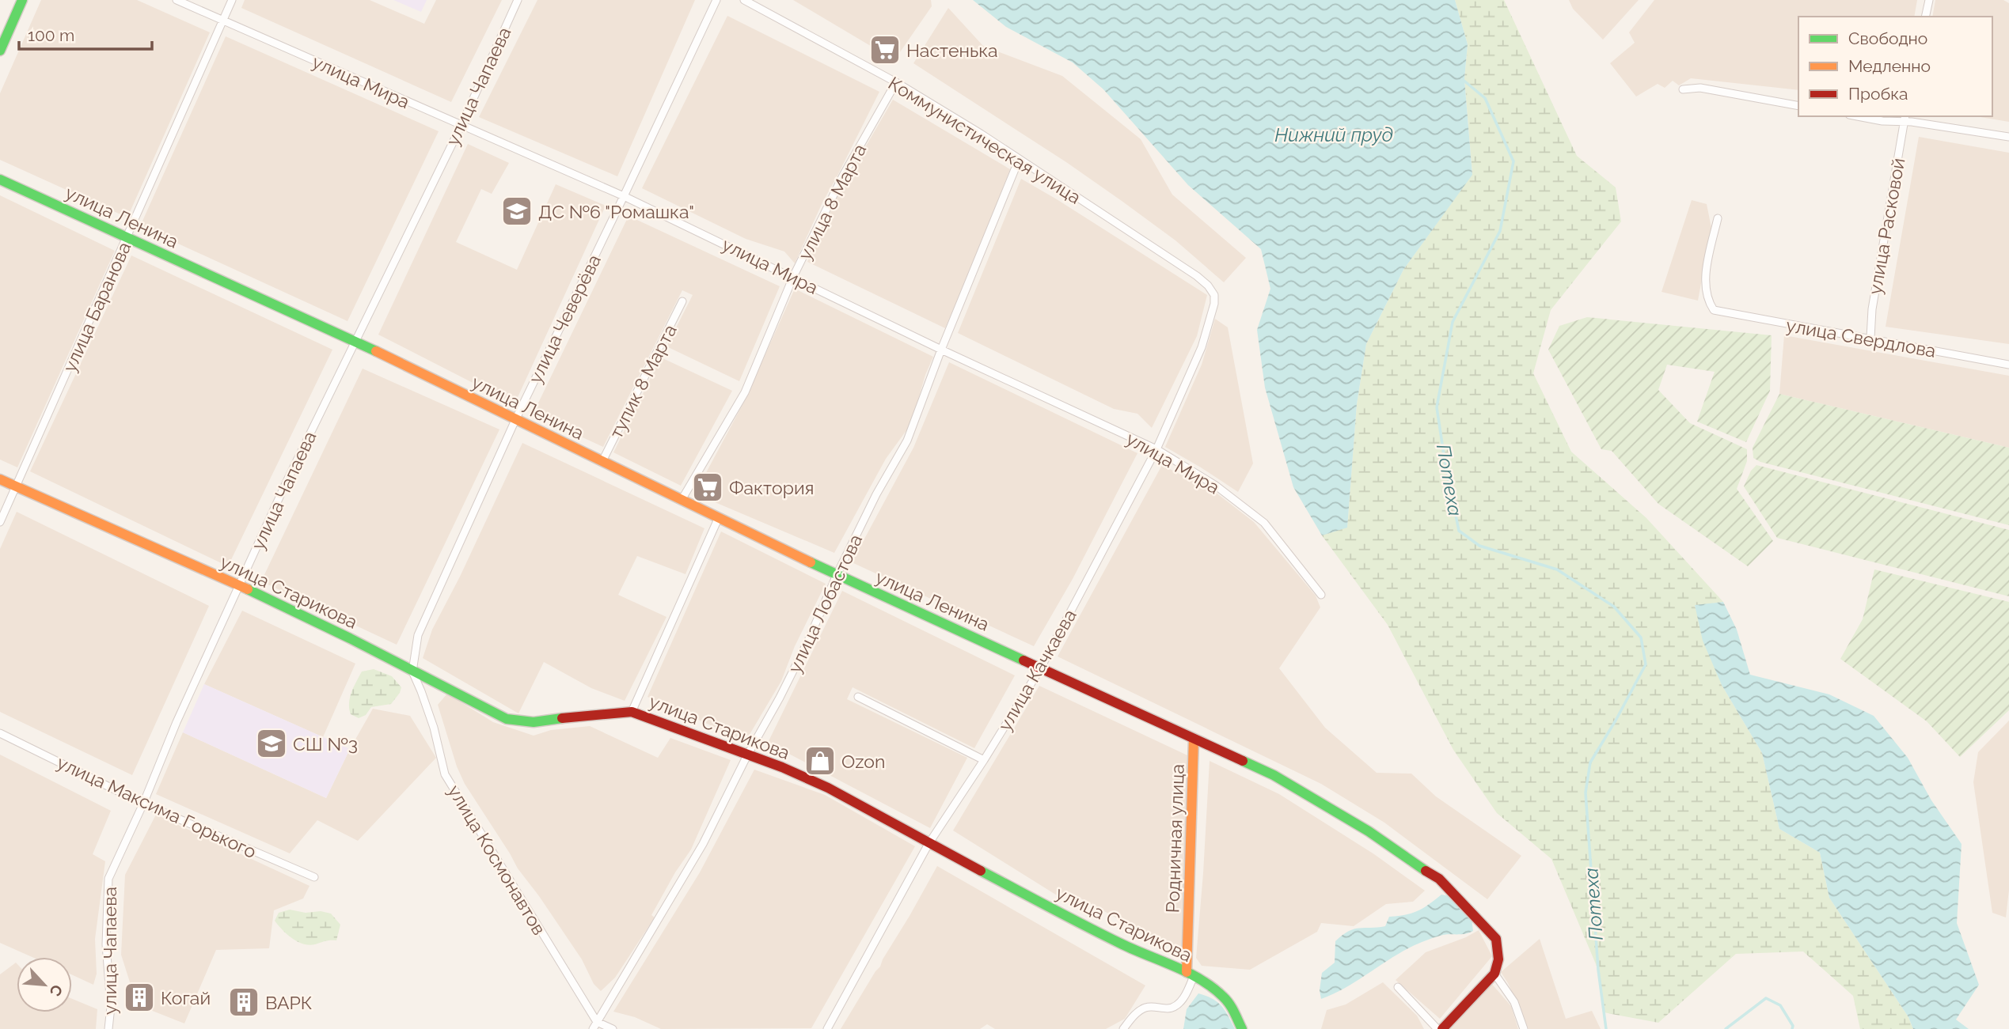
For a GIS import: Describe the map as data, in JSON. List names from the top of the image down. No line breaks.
{"streets":{"street":["улица Мира","улица Чапаева","Коммунистическая улица","улица 8 Марта","улица Ленина","улица Расковой","улица Баранова","улица Чеверёва","улица Свердлова","тупик 8 Марта","улица Старикова","улица Лобастова","улица Качкаева","улица Максима Горького","Родничная улица","улица Космонавтов"]},"crossings":[["улица Мира","улица Чапаева"],["улица Мира","улица 8 Марта"],["улица Мира","улица Баранова"],["улица Мира","улица Чеверёва"],["улица Мира","улица Лобастова"],["улица Мира","улица Качкаева"],["улица Чапаева","улица Ленина"],["улица Чапаева","улица Старикова"],["улица Чапаева","улица Максима Горького"],["Коммунистическая улица","улица 8 Марта"],["Коммунистическая улица","улица Лобастова"],["Коммунистическая улица","улица Качкаева"],["улица 8 Марта","улица Ленина"],["улица Ленина","улица Баранова"],["улица Ленина","улица Чеверёва"],["улица Ленина","тупик 8 Марта"],["улица Ленина","улица Лобастова"],["улица Ленина","улица Качкаева"],["улица Ленина","Родничная улица"],["улица Расковой","улица Свердлова"],["улица Баранова","улица Старикова"],["улица Чеверёва","улица Старикова"],["улица Чеверёва","улица Космонавтов"],["улица Старикова","улица Лобастова"],["улица Старикова","улица Качкаева"],["улица Старикова","Родничная улица"],["улица Старикова","улица Космонавтов"],["улица Лобастова","улица Космонавтов"]],"water":["Нижний пруд","Потеха"],"places":{"supermarket":["Настенька","Фактория"],"school or university":["ДС №6 \"Ромашка\"","СШ №3"],"shop":["Ozon"],"building":["Когай","ВАРК"]},"legend":["Свободно","Медленно","Пробка"],"scale_bar":"100 m","north":"bottom right"}
